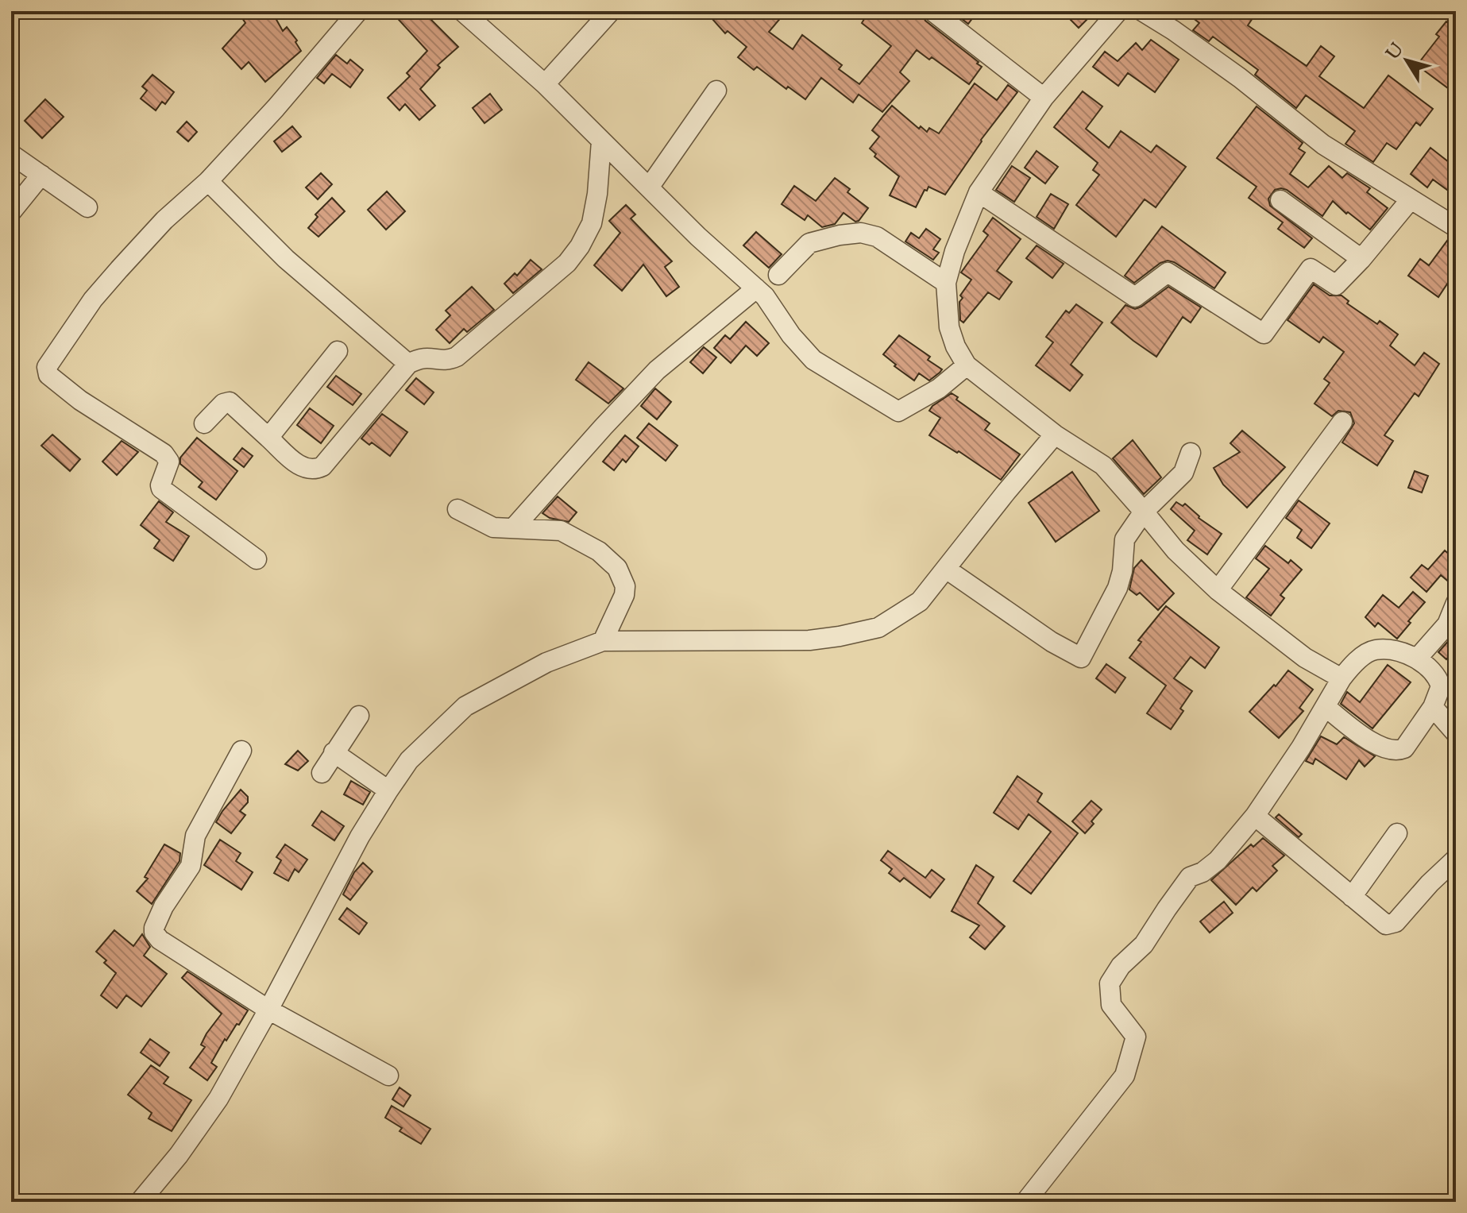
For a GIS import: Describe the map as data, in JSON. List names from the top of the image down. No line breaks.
{"north":"top left"}
